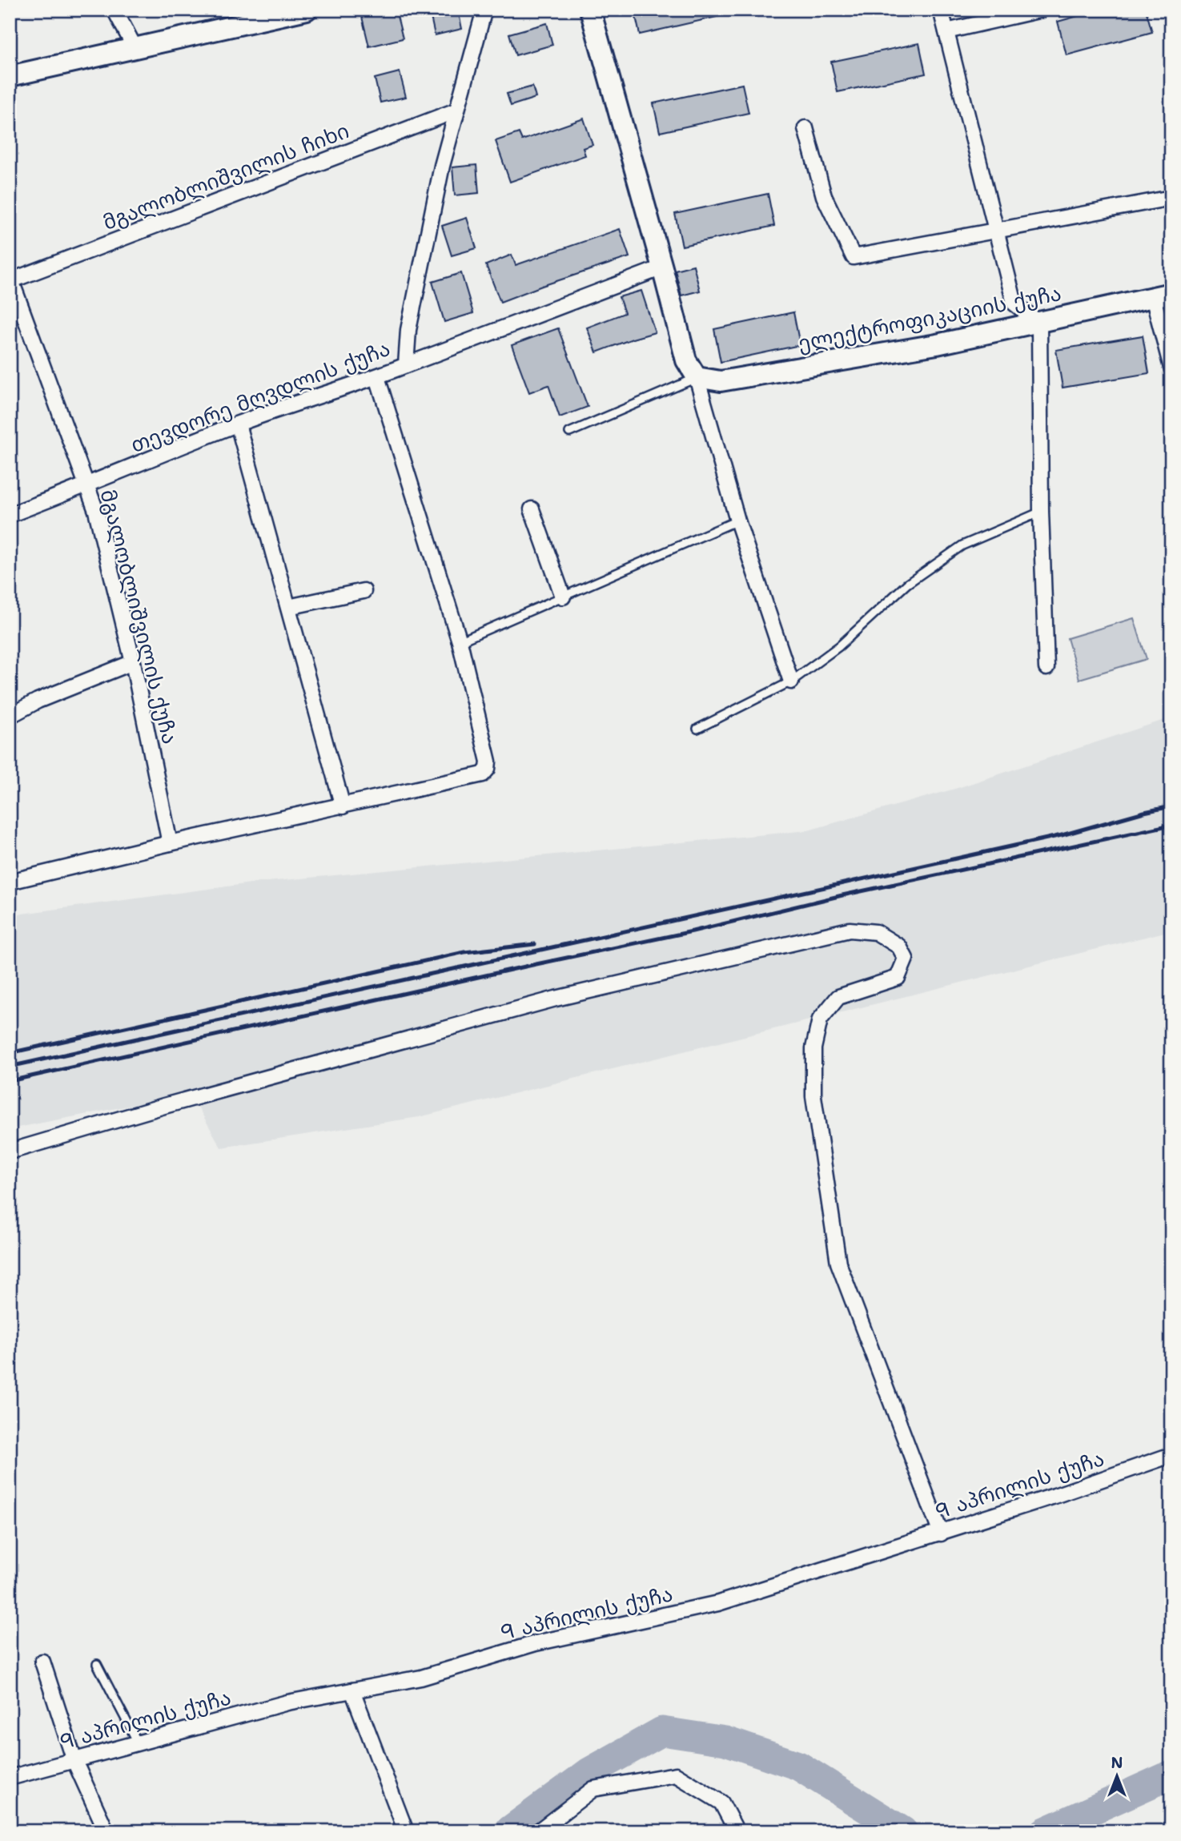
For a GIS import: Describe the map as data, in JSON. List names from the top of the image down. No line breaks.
{"streets":{"street":["მგალობლიშვილის ჩიხი","ელექტროფიკაციის ქუჩა","თევდორე მღვდლის ქუჩა","მგალობლიშვილის ქუჩა","9 აპრილის ქუჩა"]},"crossings":[["მგალობლიშვილის ჩიხი","თევდორე მღვდლის ქუჩა"],["მგალობლიშვილის ჩიხი","მგალობლიშვილის ქუჩა"],["თევდორე მღვდლის ქუჩა","მგალობლიშვილის ქუჩა"]],"north":"top"}
